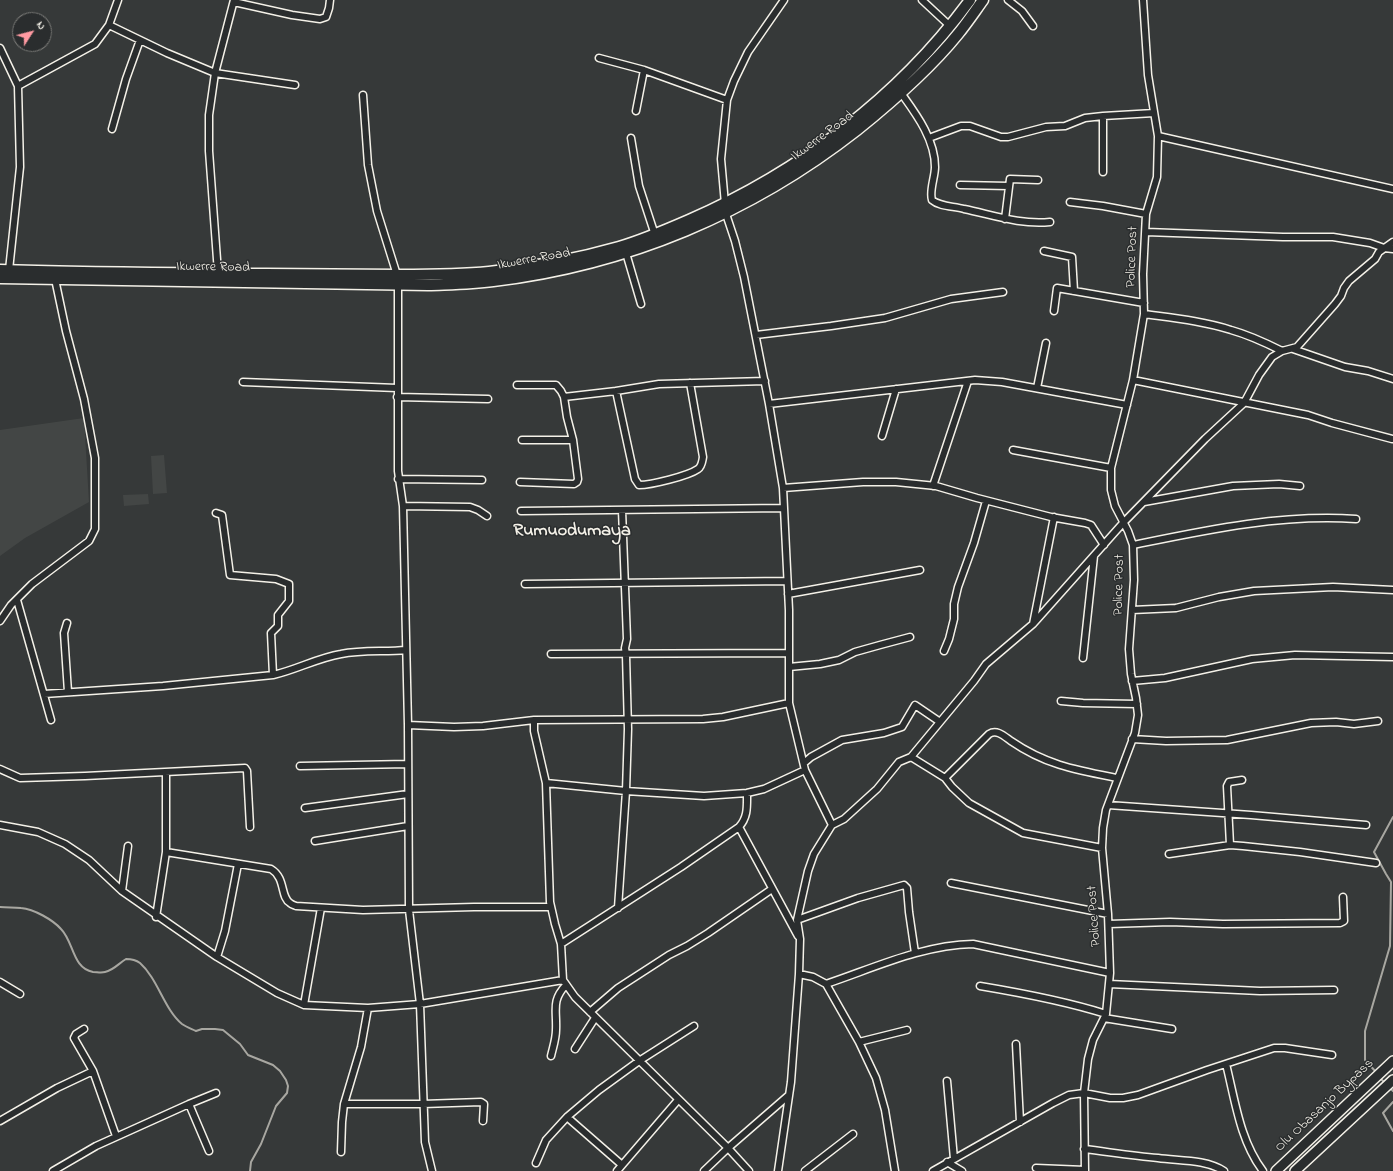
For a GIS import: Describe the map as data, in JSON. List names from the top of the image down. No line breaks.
{"streets":{"main road":["Ikwerre Road","Olu Obasanjo Bypass"],"street":["Police Post"]},"districts":["Rumuodumaya"],"north":"top right"}
